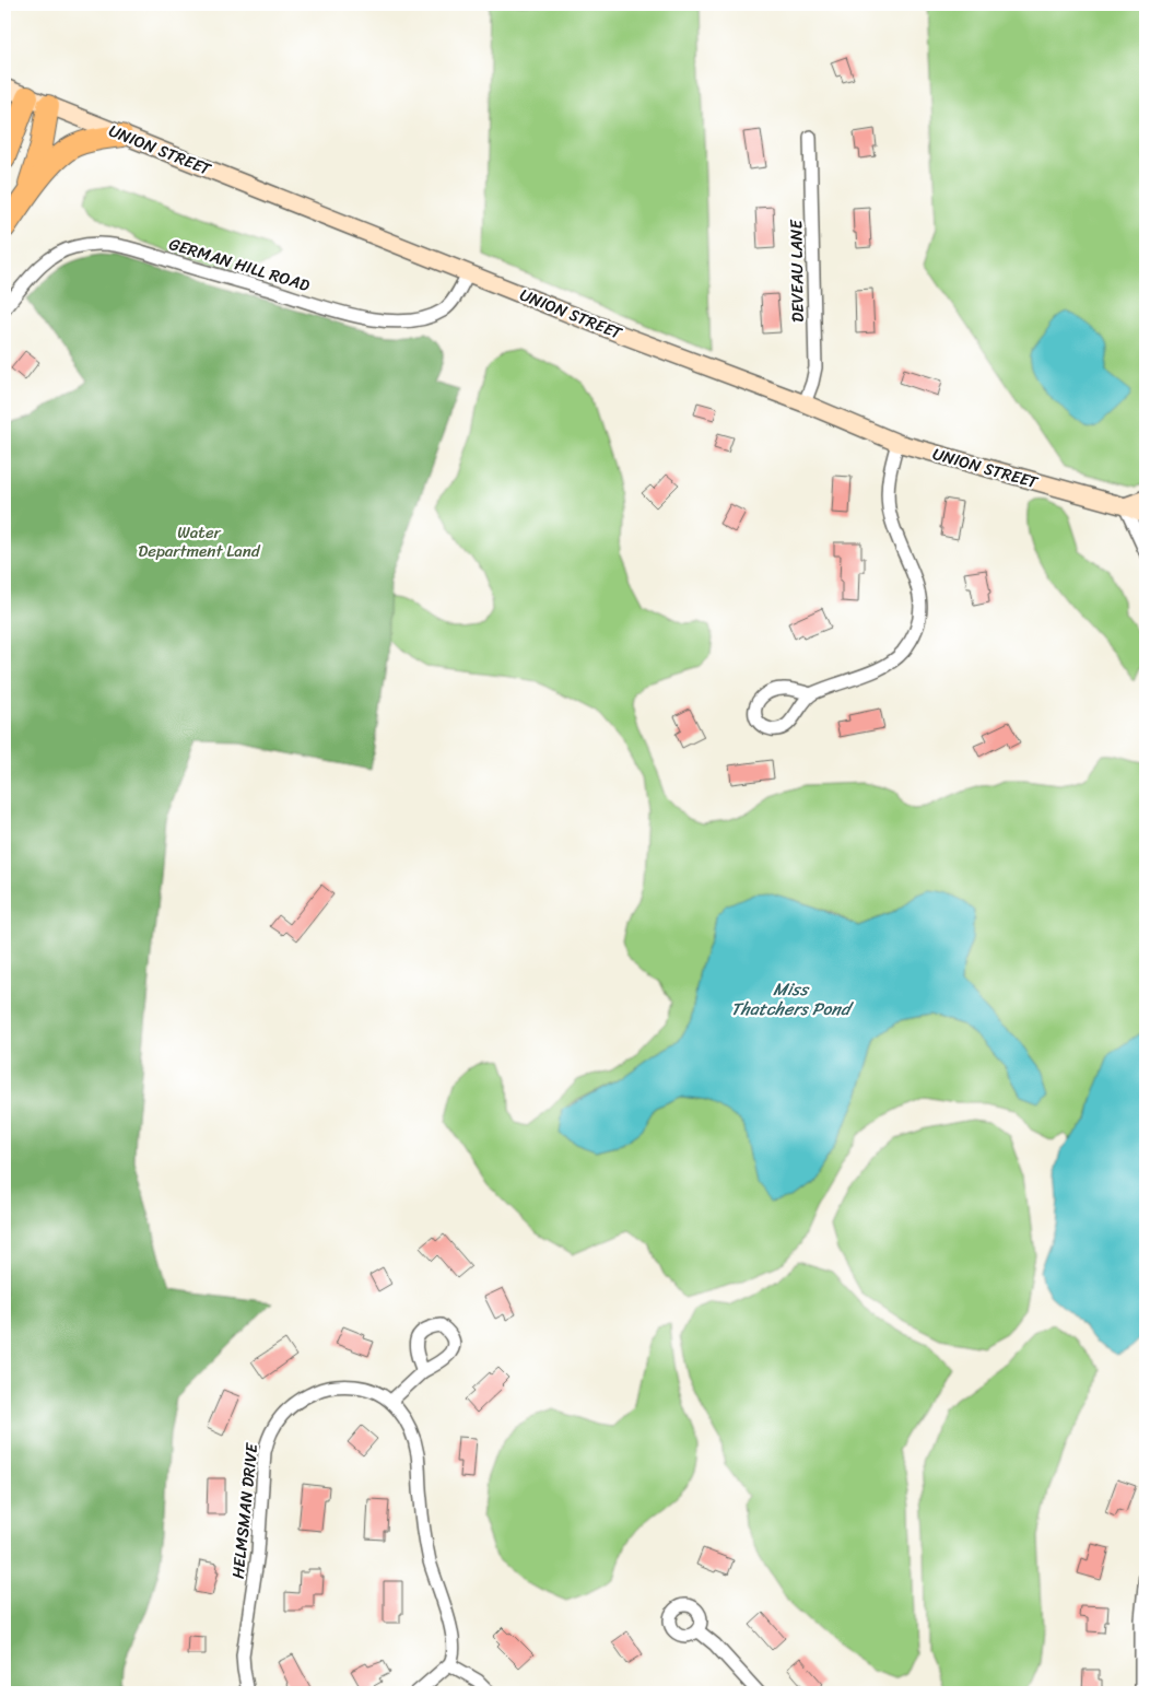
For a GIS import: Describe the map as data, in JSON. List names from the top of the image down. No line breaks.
{"streets":{"main road":["UNION STREET"],"street":["GERMAN HILL ROAD","DEVEAU LANE","HELMSMAN DRIVE"]},"crossings":[["UNION STREET","GERMAN HILL ROAD"],["UNION STREET","DEVEAU LANE"]],"water":["Miss Thatchers Pond"],"parks":["Water Department Land"]}
